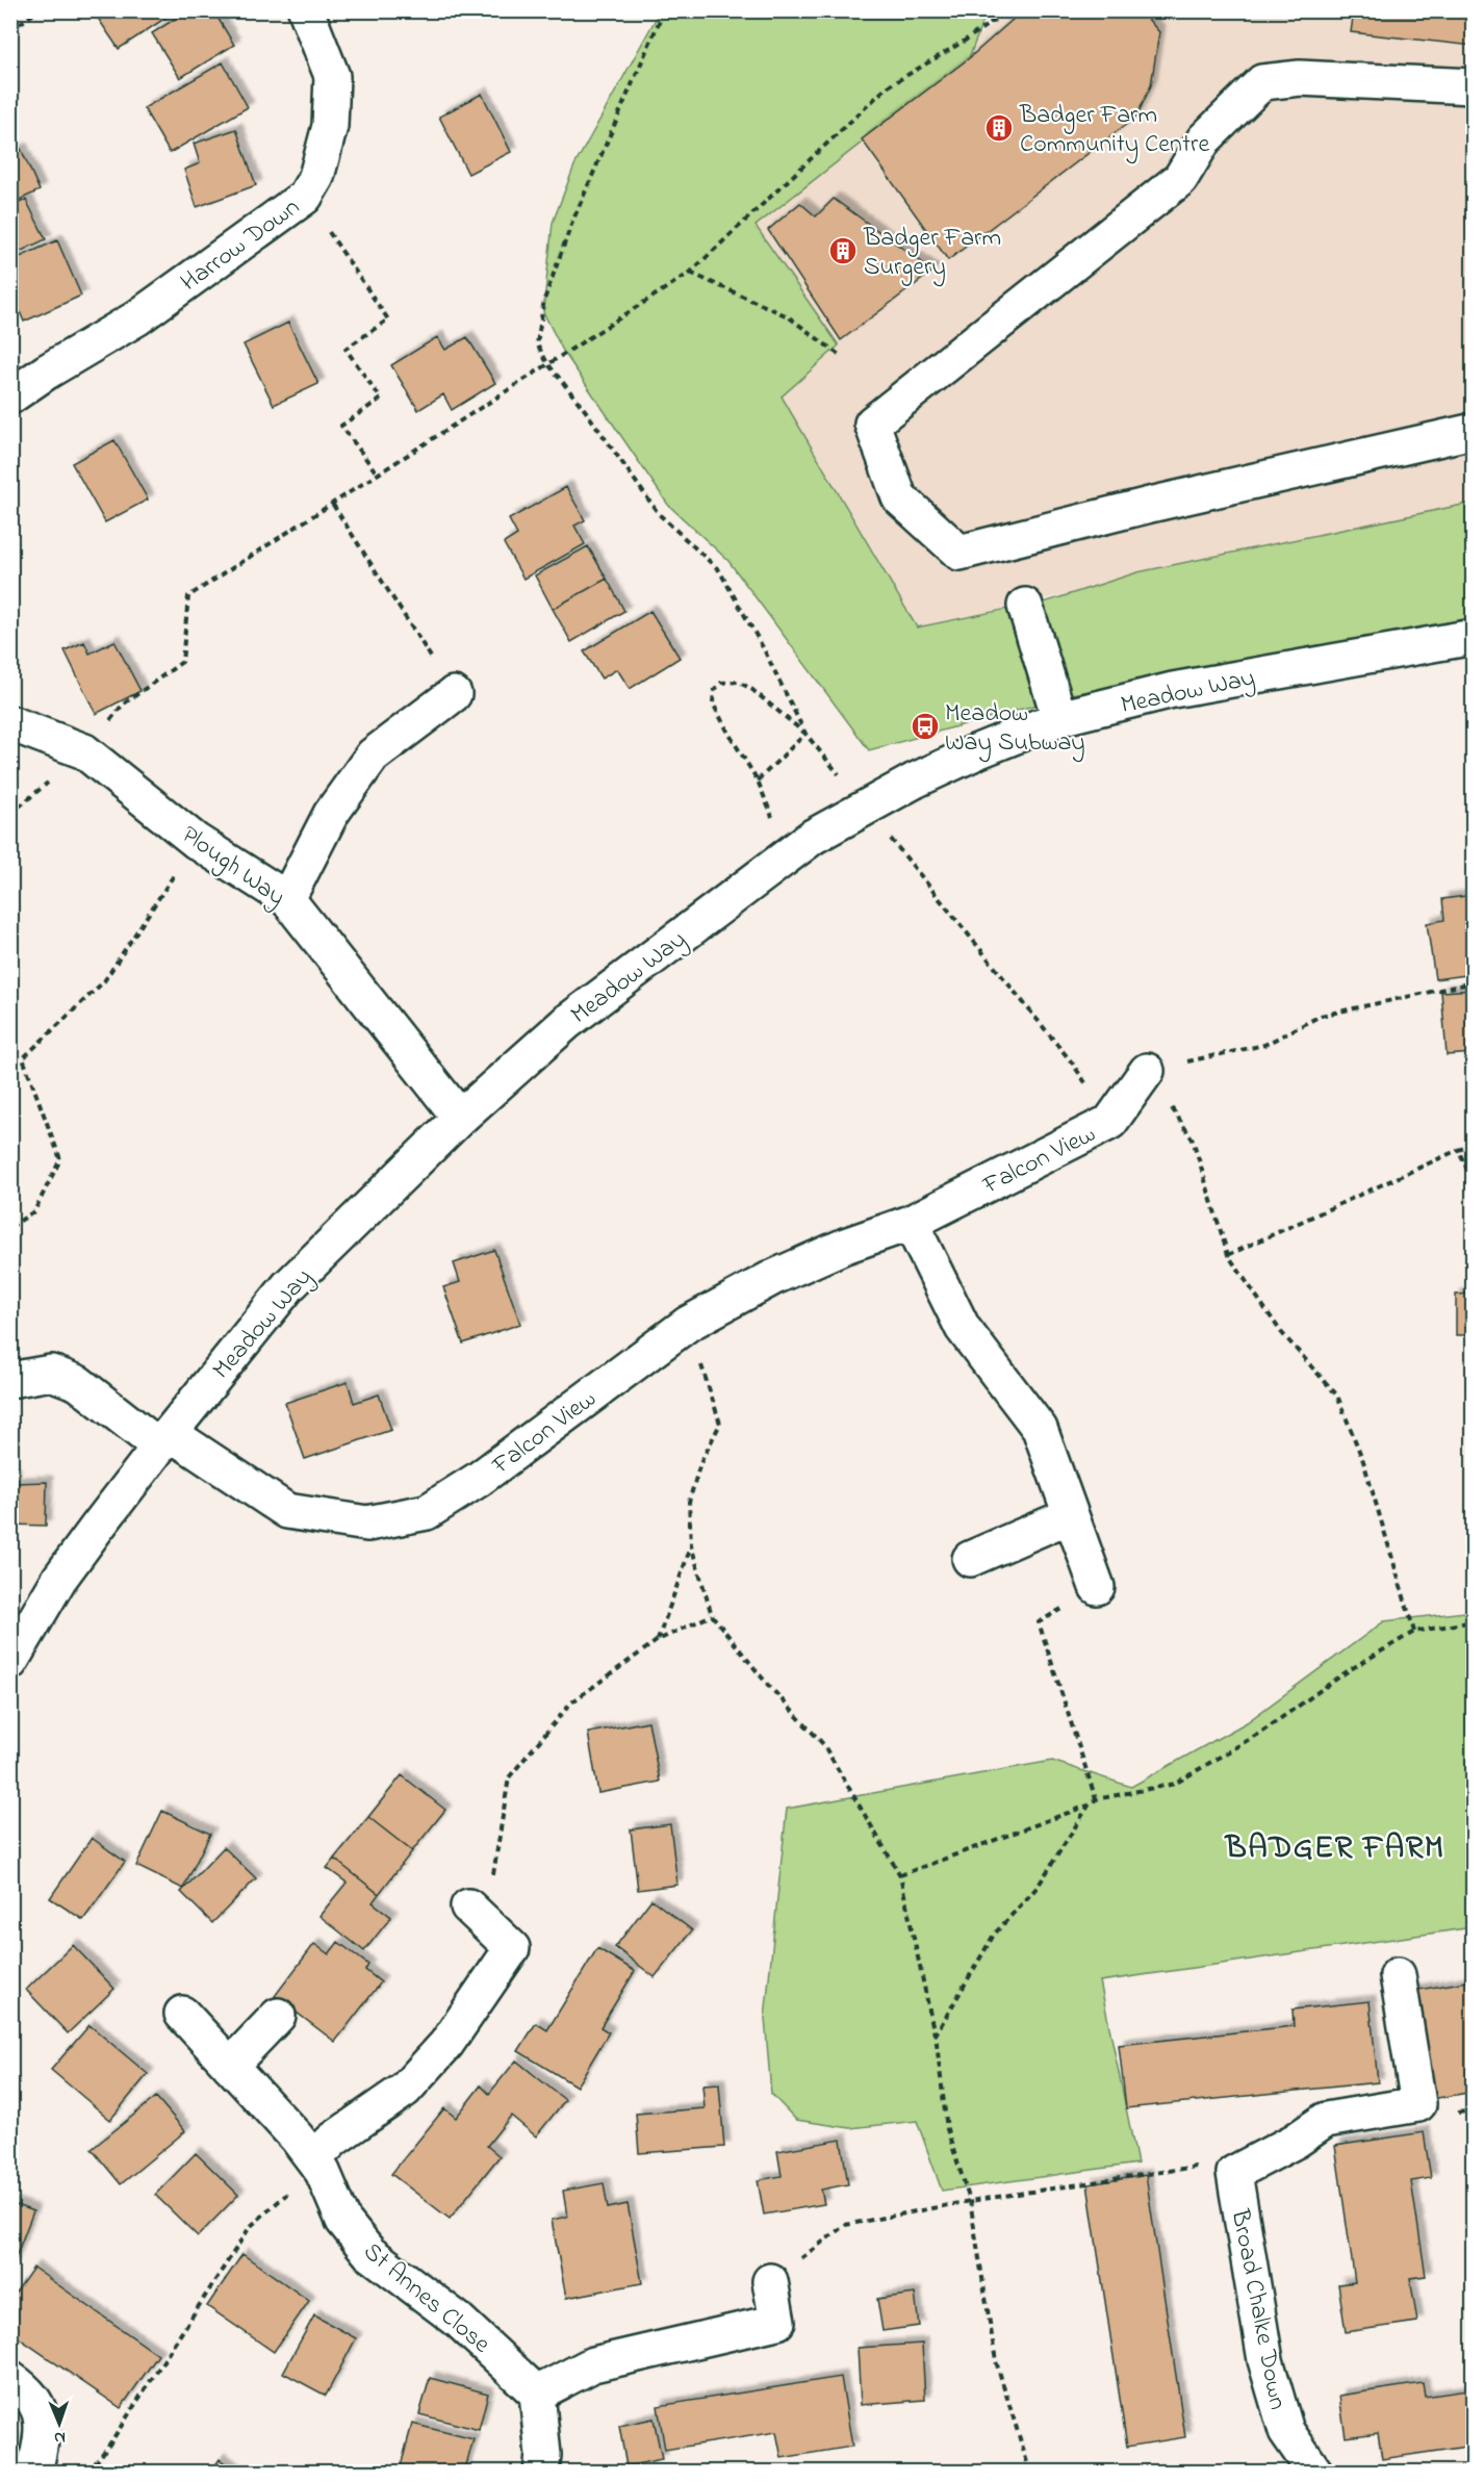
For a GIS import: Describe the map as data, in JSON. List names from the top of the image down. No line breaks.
{"streets":{"street":["Harrow Down","Meadow Way","Plough Way","Falcon View","St Annes Close","Broad Chalke Down"]},"crossings":[["Meadow Way","Plough Way"],["Meadow Way","Falcon View"]],"districts":["BADGER FARM"],"places":{"building":["Badger Farm Community Centre","Badger Farm Surgery"],"bus stop":["Meadow Way Subway"]},"north":"bottom"}
